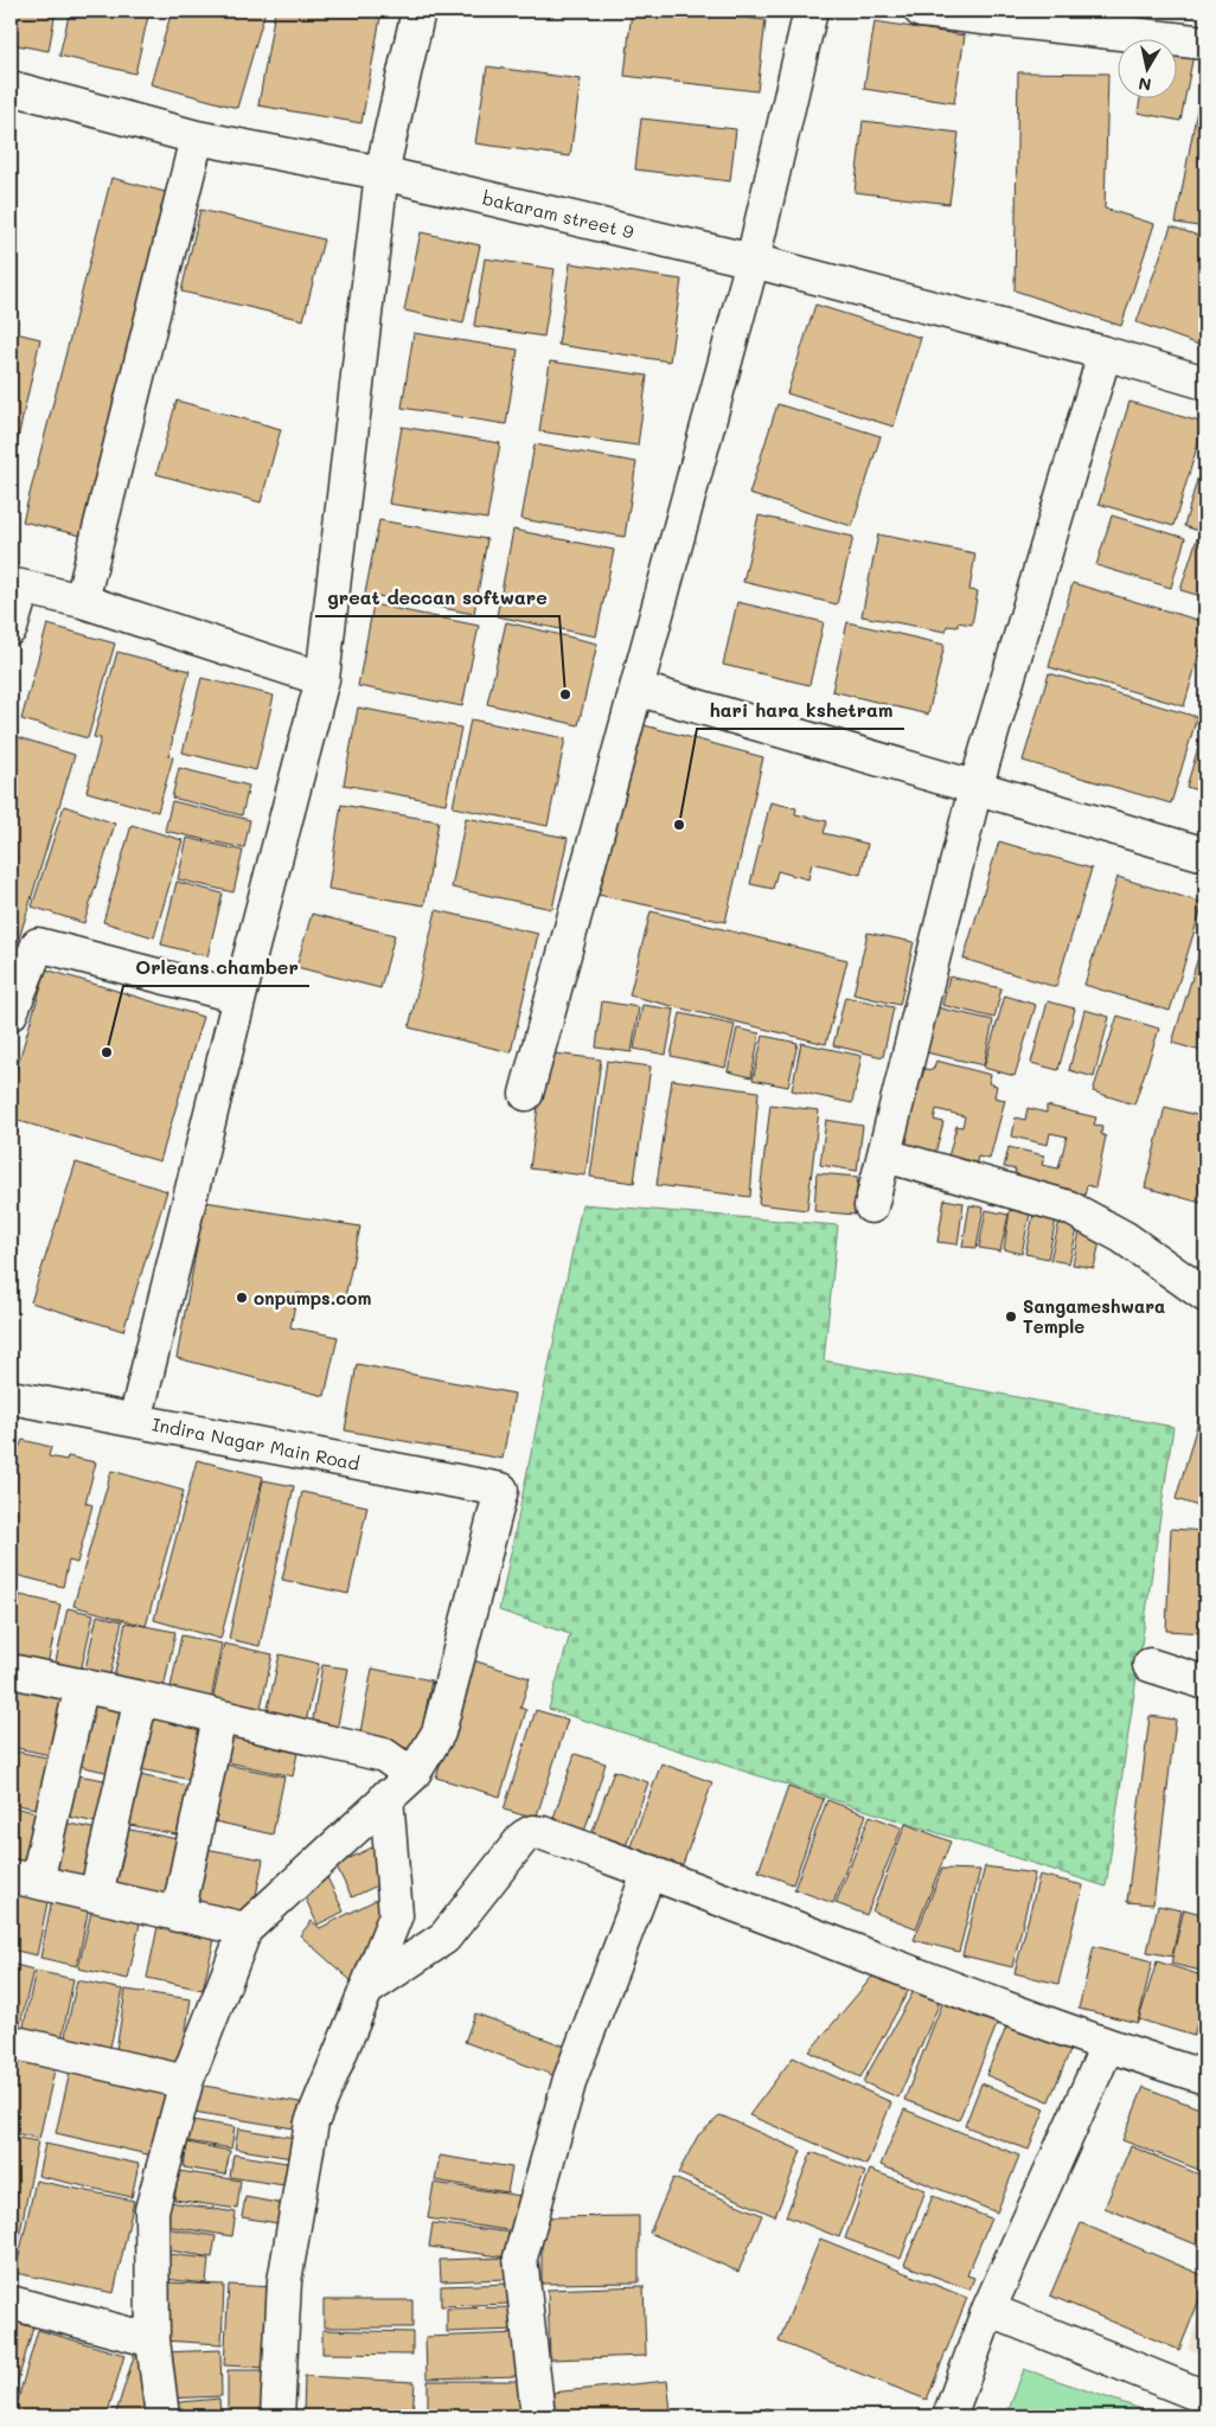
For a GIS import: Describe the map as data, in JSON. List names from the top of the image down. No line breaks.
{"streets":{"street":["bakaram street 9","Indira Nagar Main Road"]},"places":["great deccan software","hari hara kshetram","Orleans chamber","onpumps.com","Sangameshwara Temple"],"north":"bottom"}
